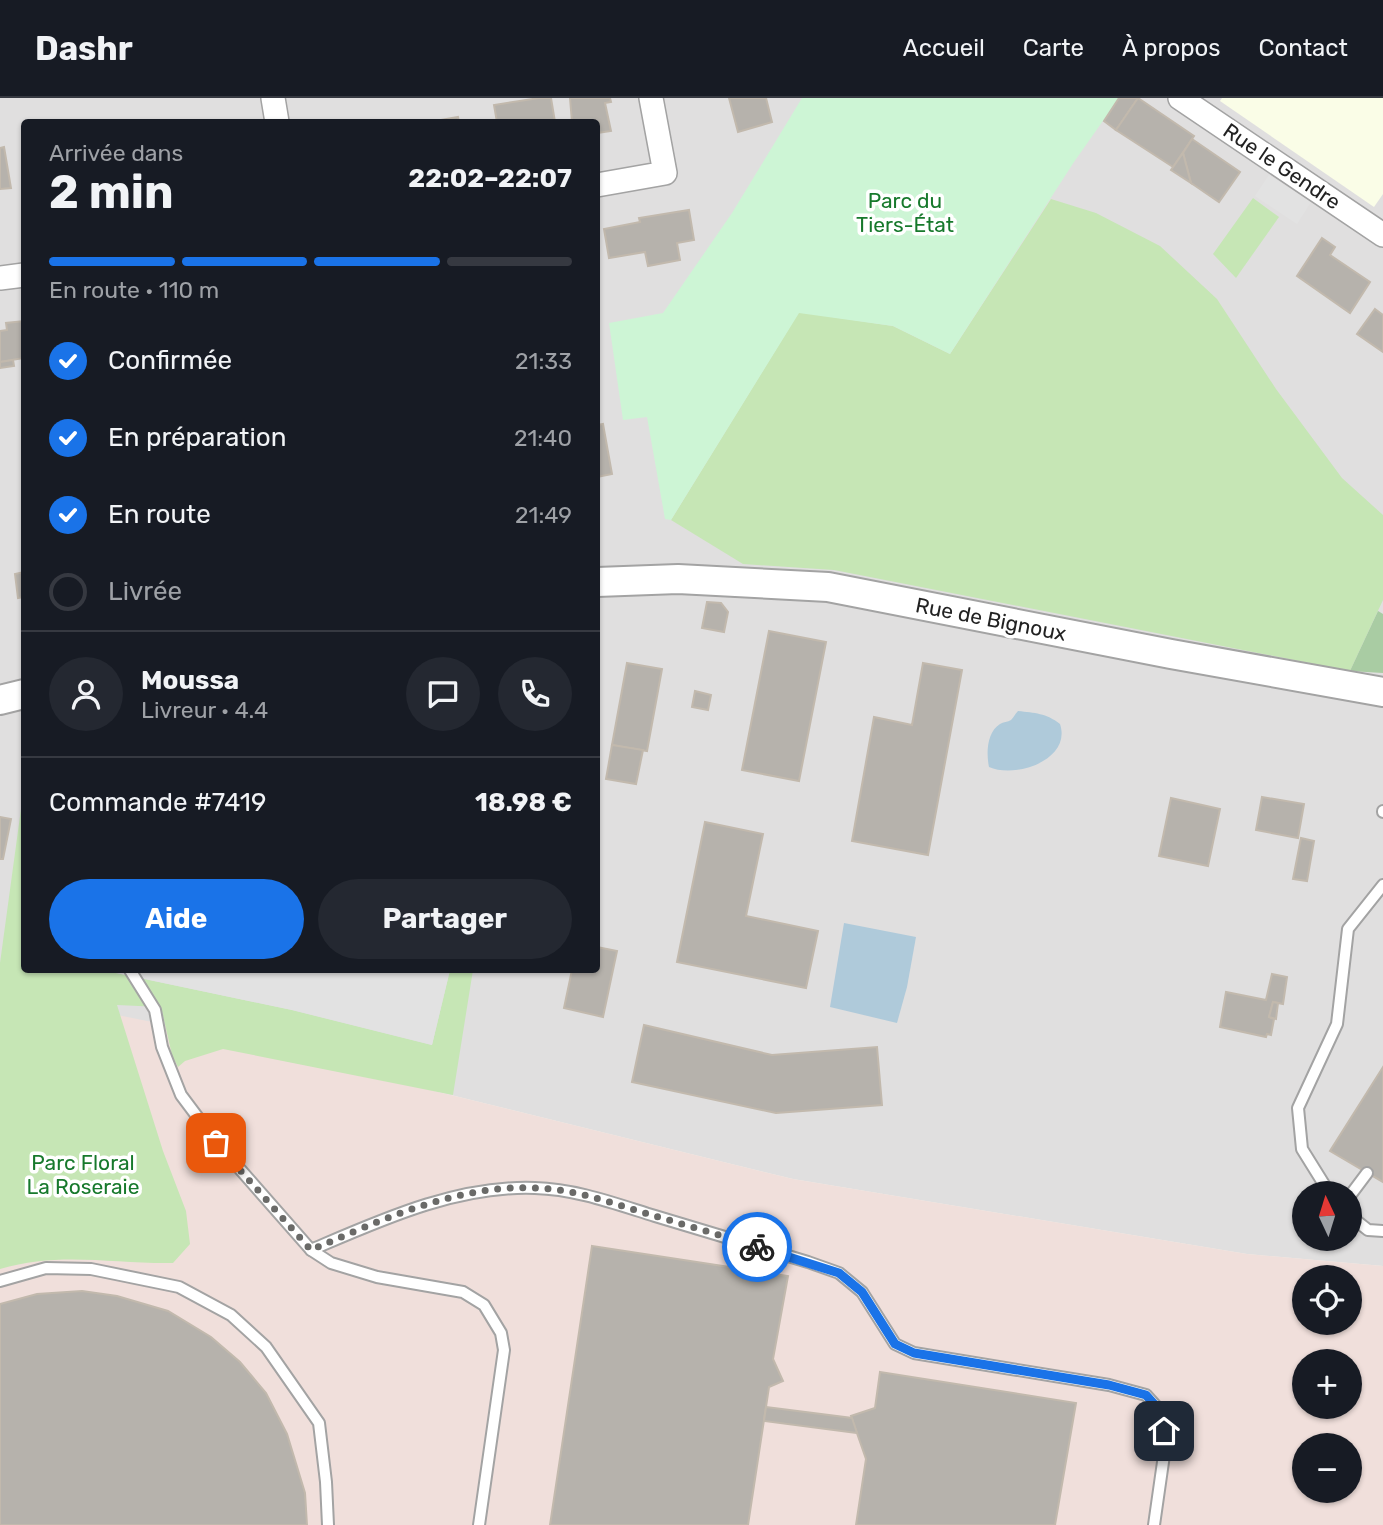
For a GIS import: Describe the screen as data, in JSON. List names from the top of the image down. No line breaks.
{"streets":{"street":["Rue le Gendre","Rue de Bignoux"]},"parks":["Parc du Tiers-État","Parc Floral La Roseraie"],"north":"top","page":{"header":"Dashr","nav":["Accueil","Carte","À propos","Contact"],"heading":["2 min","Arrivée dans","22:02–22:07"],"panel":["Moussa","Livreur · 4.4","Commande #7419","18.98 €"],"bar":"En route · 110 m","list":[["Confirmée","21:33"],["En préparation","21:40"],["En route","21:49"],"Livrée"],"buttons":["Aide","Partager"],"map_buttons":["+","−"]}}
